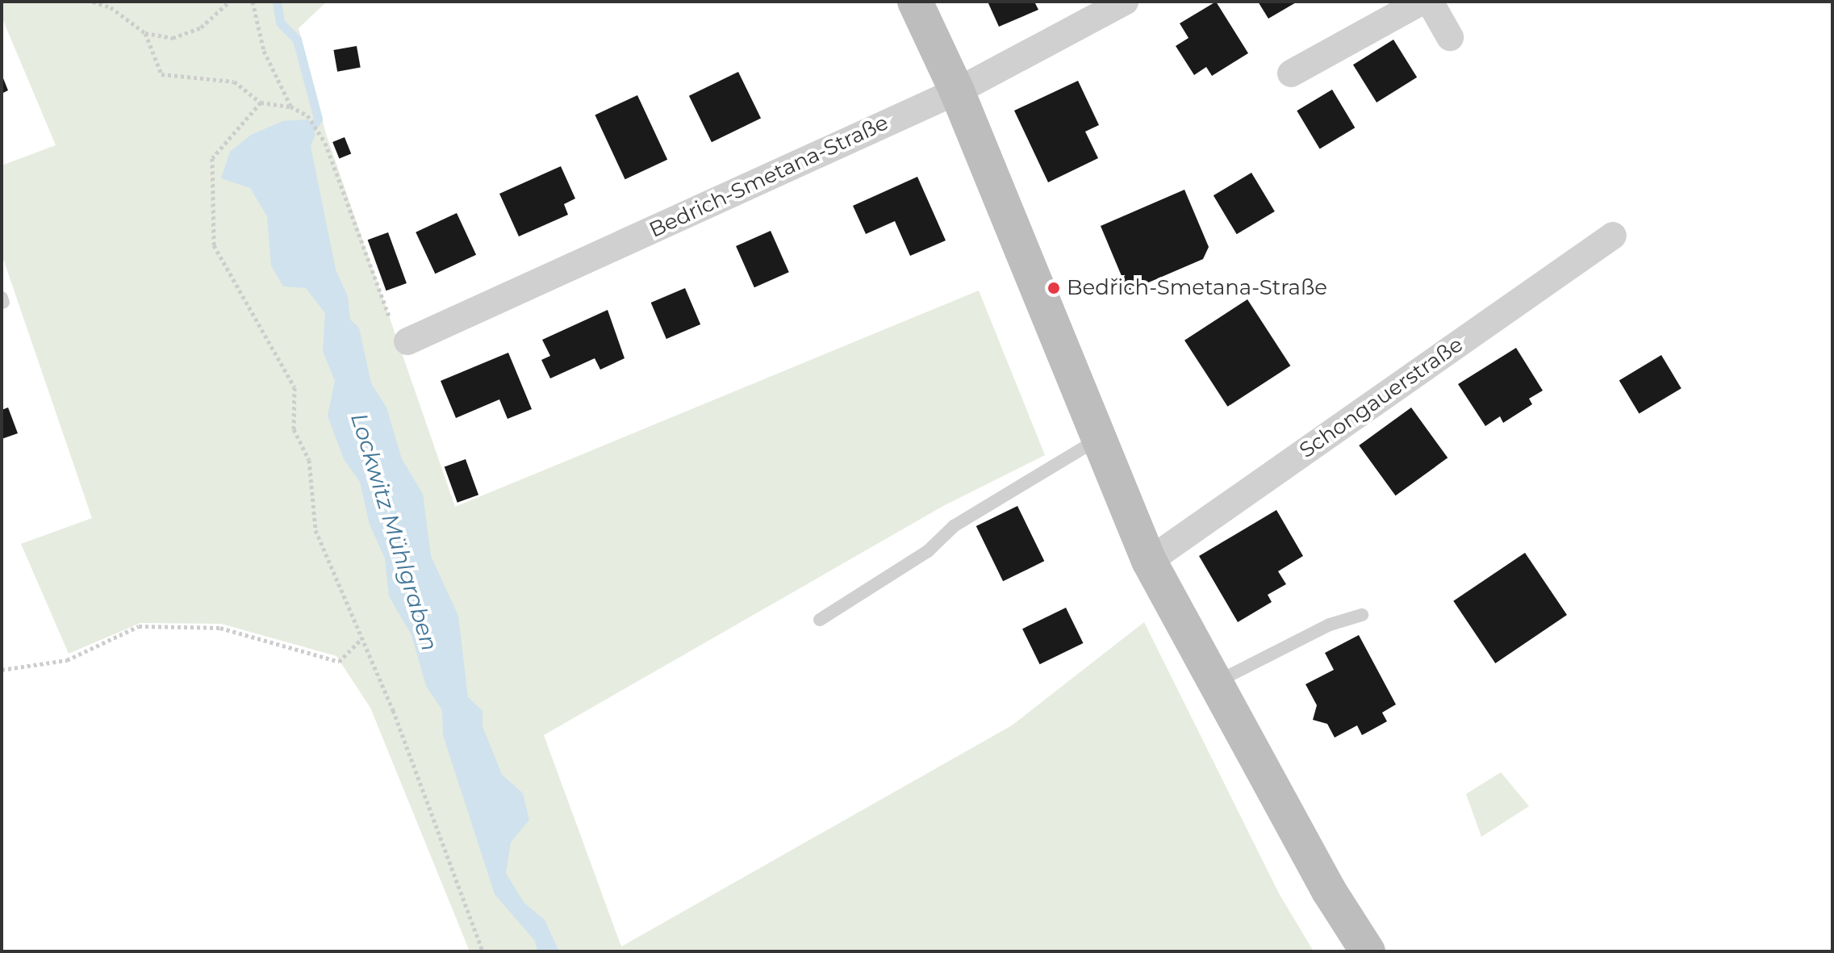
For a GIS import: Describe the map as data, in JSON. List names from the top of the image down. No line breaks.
{"streets":{"street":["Bedrich-Smetana-Straße","Schongauerstraße"]},"water":["Lockwitz Mühlgraben"],"places":["Bedřich-Smetana-Straße"]}
